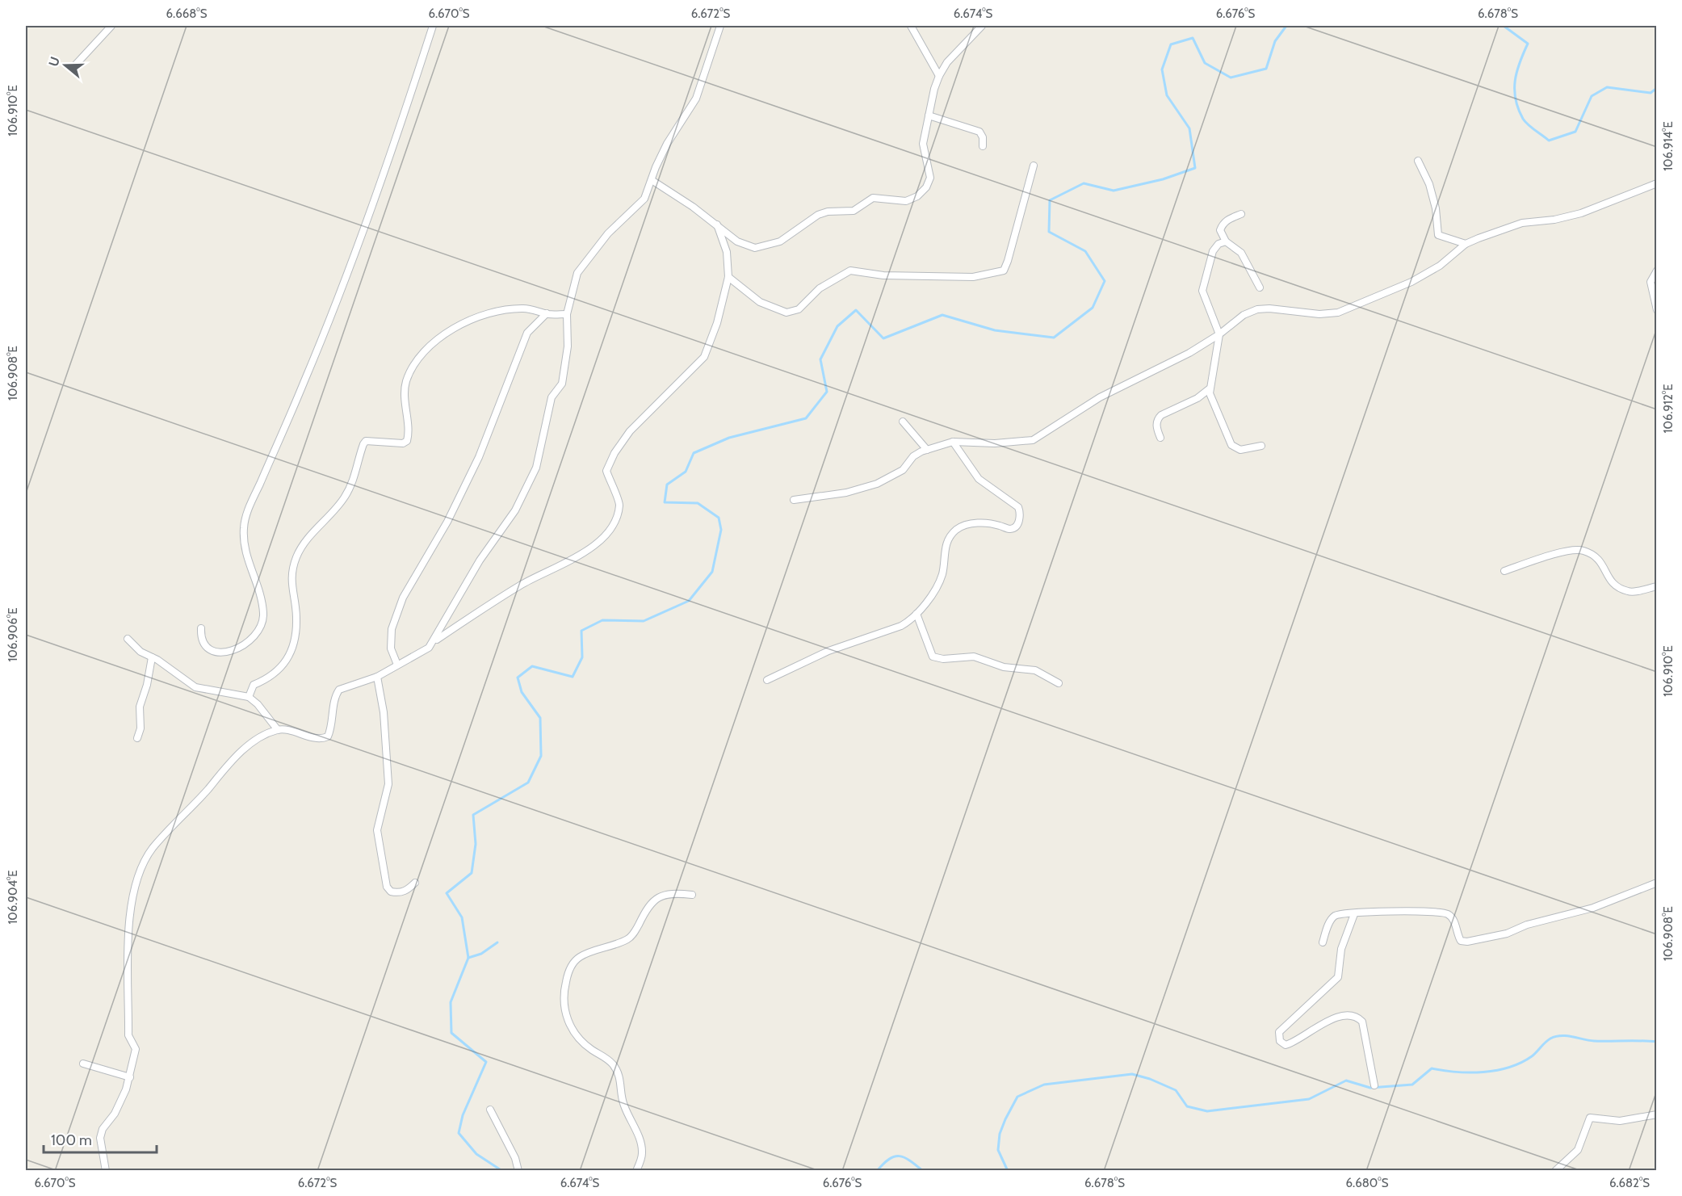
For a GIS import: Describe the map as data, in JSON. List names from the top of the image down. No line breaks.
{"scale_bar":"100 m","north":"left","coordinates":["6.668°S","6.670°S","6.672°S","6.674°S","6.676°S","6.678°S","106.910°E","106.914°E","106.908°E","106.912°E","106.906°E","106.904°E","6.680°S","6.682°S"]}
